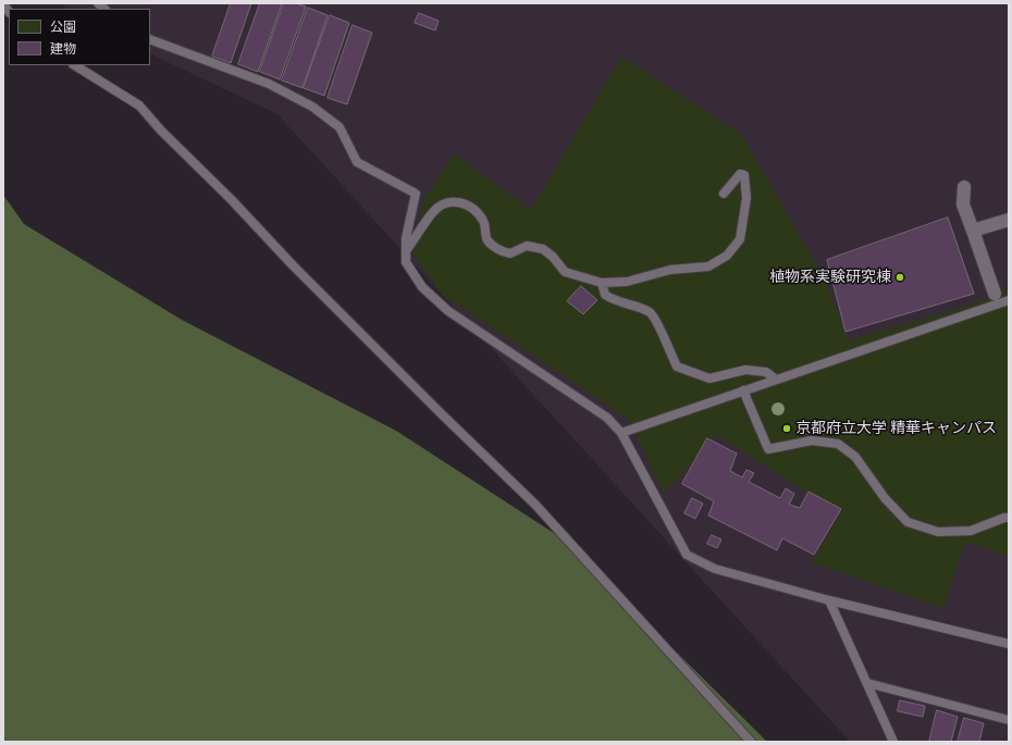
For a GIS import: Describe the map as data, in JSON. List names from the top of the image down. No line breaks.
{"places":["植物系実験研究棟","京都府立大学 精華キャンパス"],"legend":["公園","建物"]}
